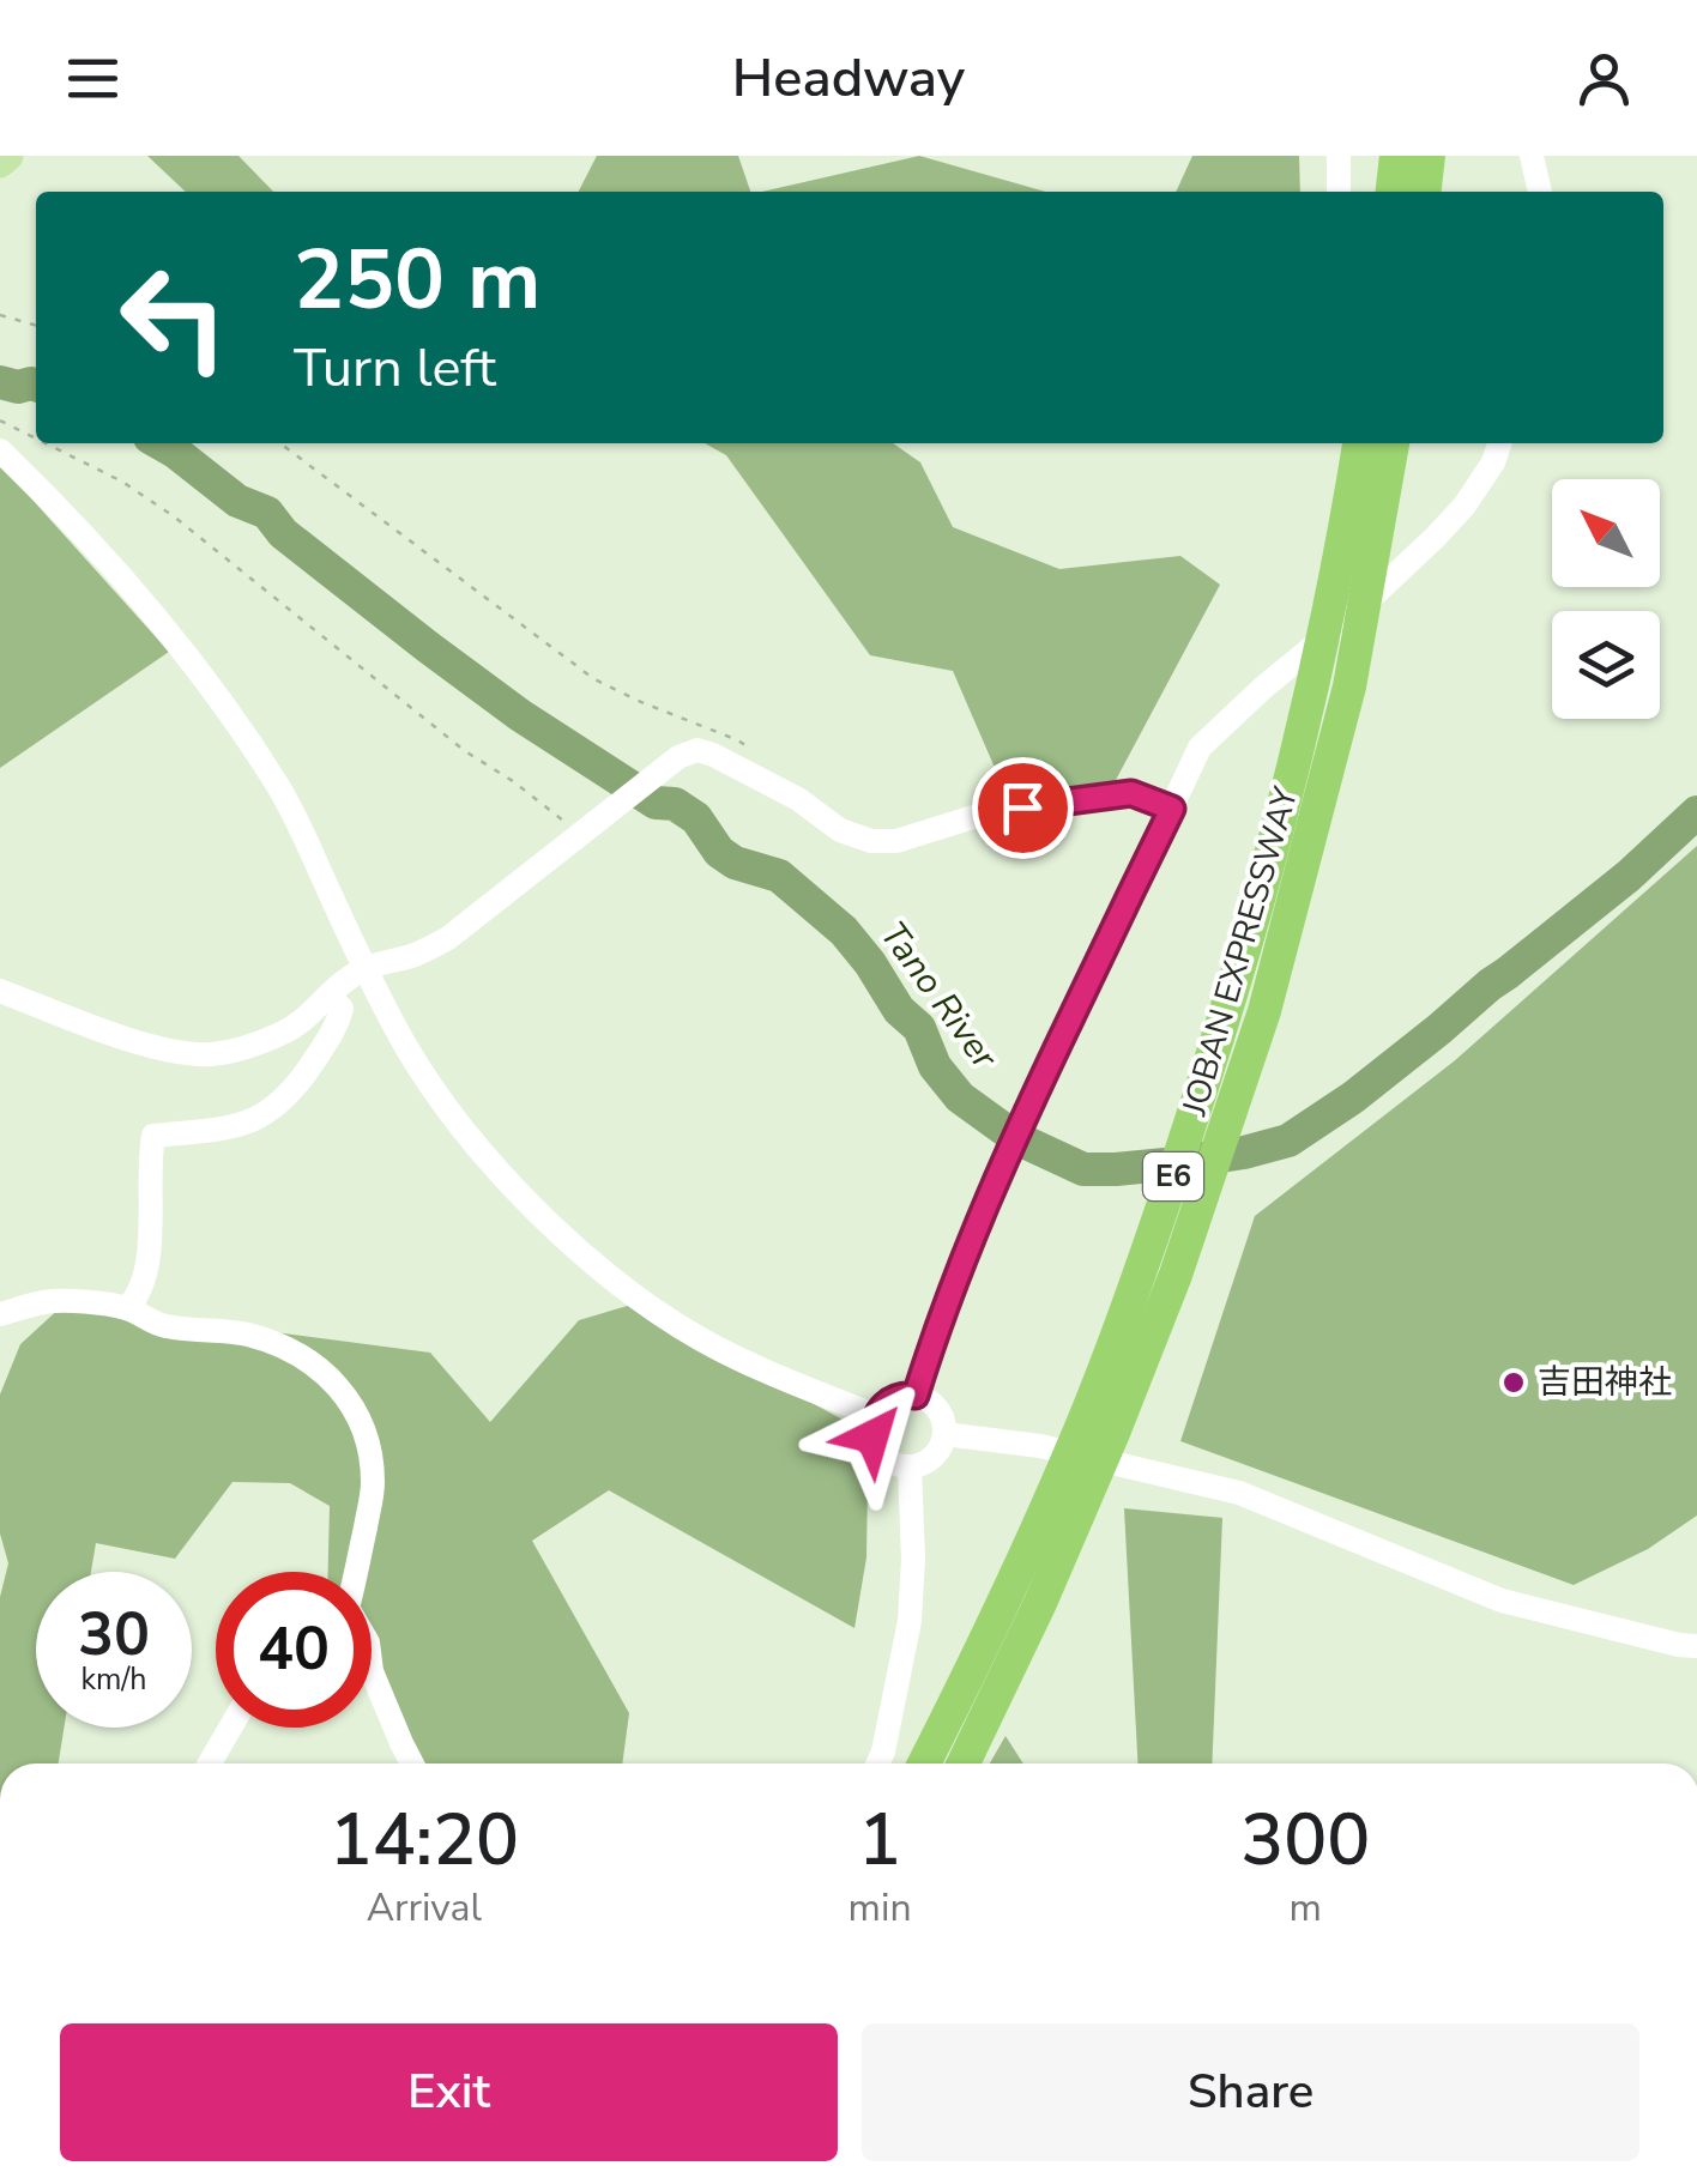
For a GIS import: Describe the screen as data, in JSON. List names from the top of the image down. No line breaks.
{"streets":{"highway":["JOBAN EXPRESSWAY","E6"]},"water":["Tano River"],"places":["吉田神社"],"north":"top left","page":{"header":"Headway","turn":["250 m","Turn left"],"speed":"30 km/h","limit":"40","eta":["14:20","Arrival","1","min","300","m"],"buttons":["Exit","Share"]}}
